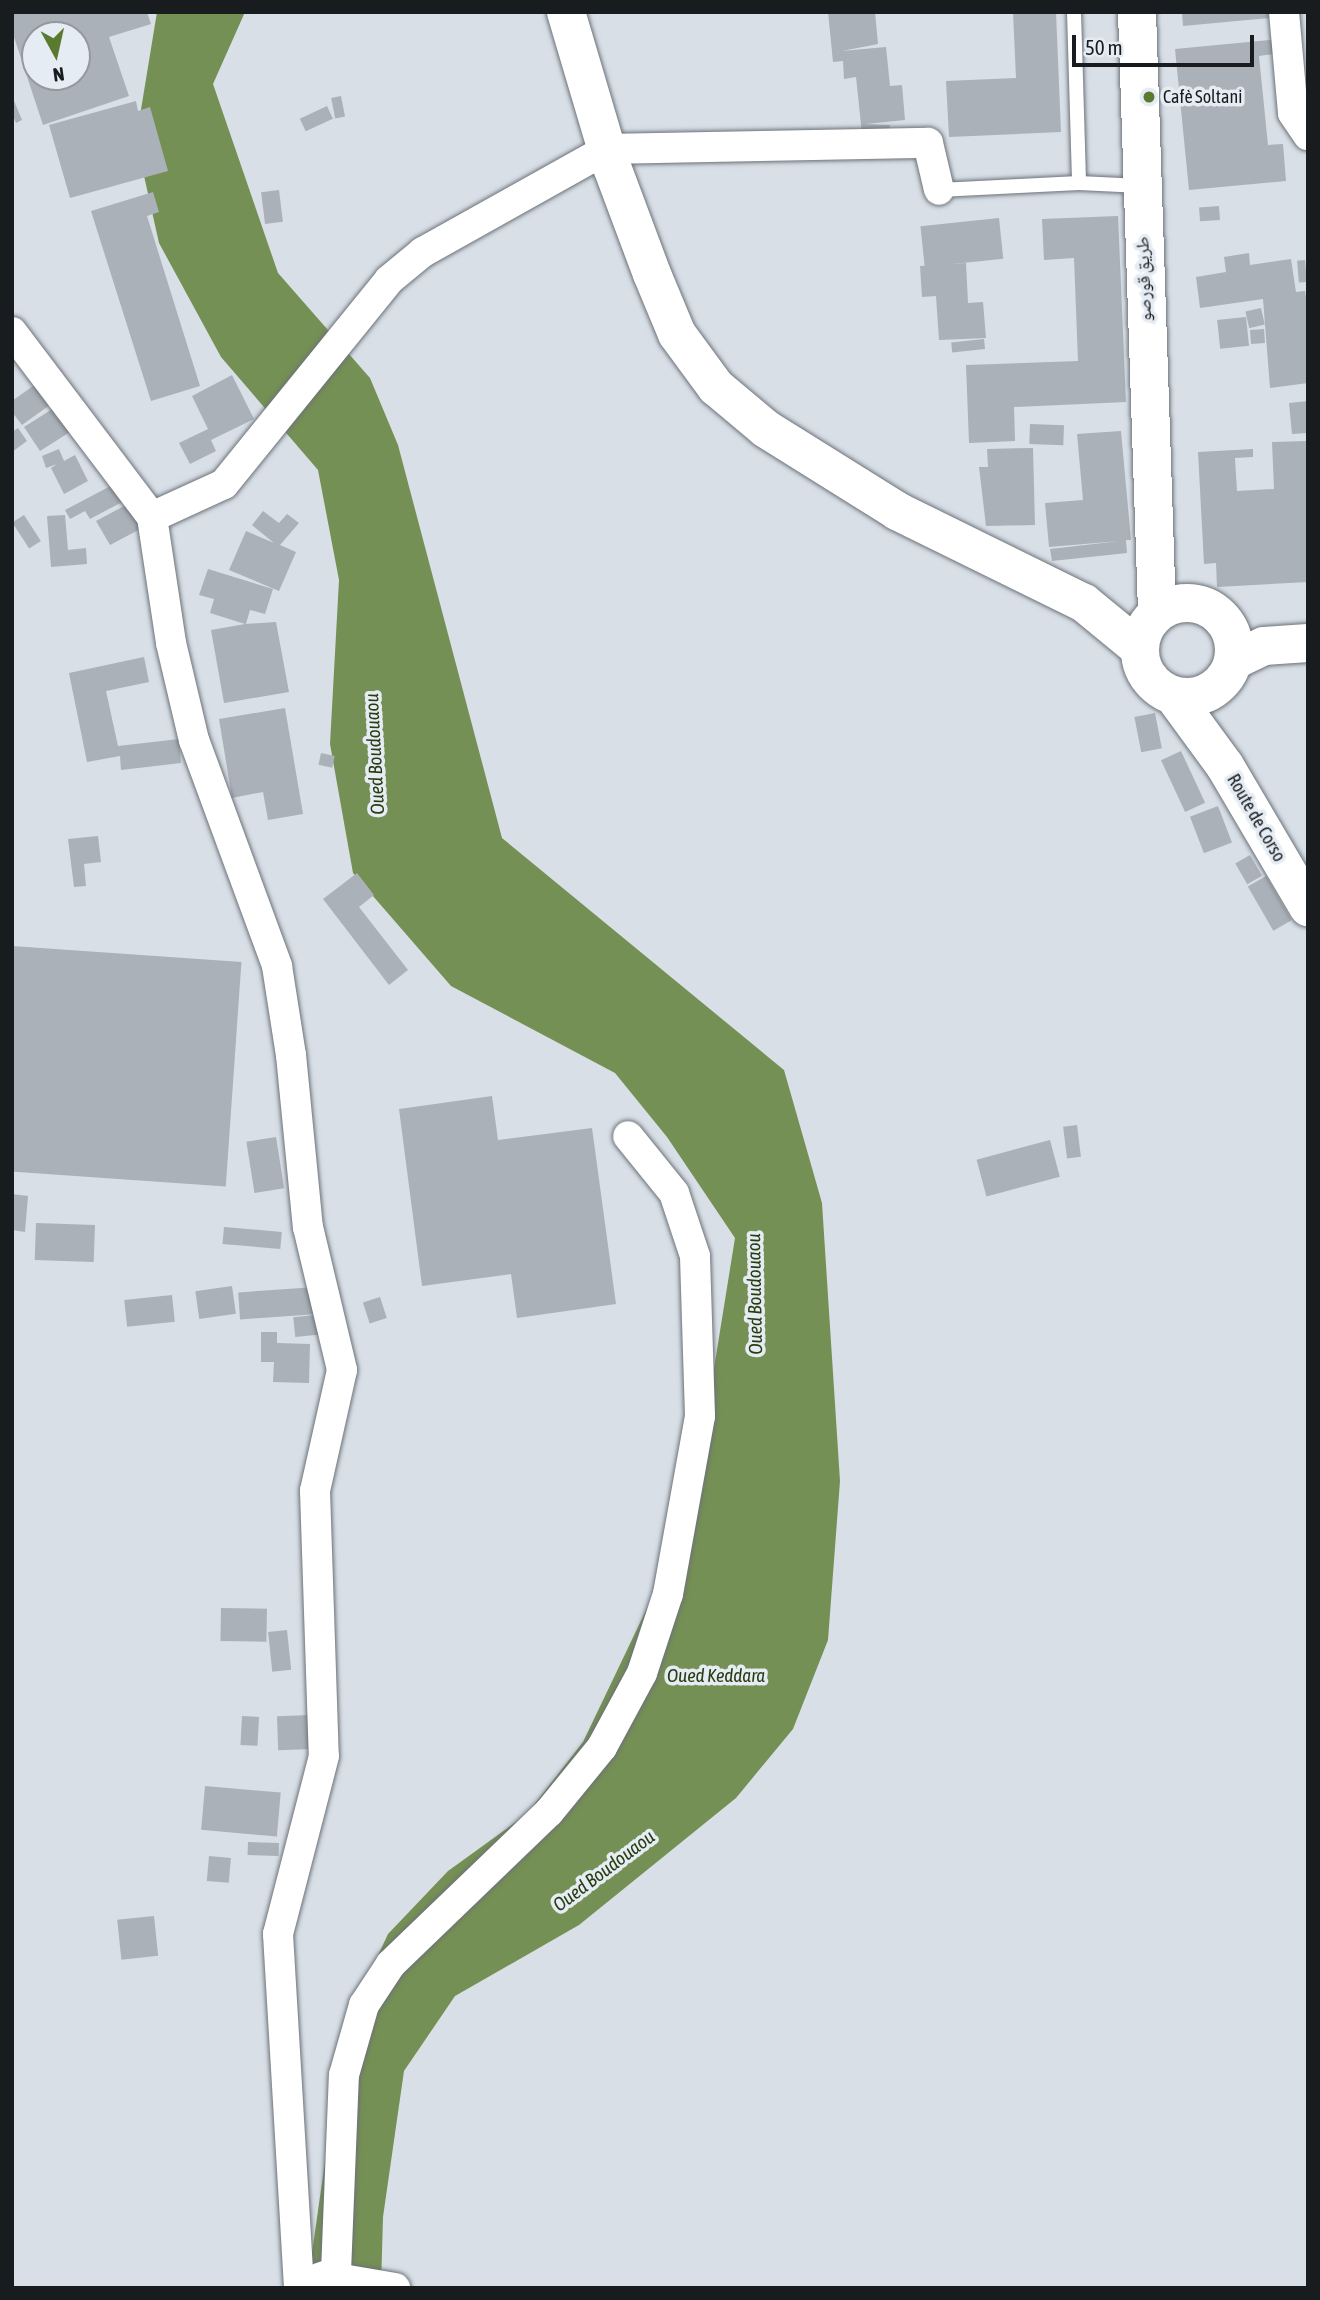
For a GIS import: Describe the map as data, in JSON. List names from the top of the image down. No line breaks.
{"streets":{"main road":["طريق قورصو","Route de Corso"]},"crossings":[["طريق قورصو","Route de Corso"]],"water":["Oued Boudouaou","Oued Keddara"],"places":["Cafè Soltani"],"scale_bar":"50 m","north":"bottom"}
